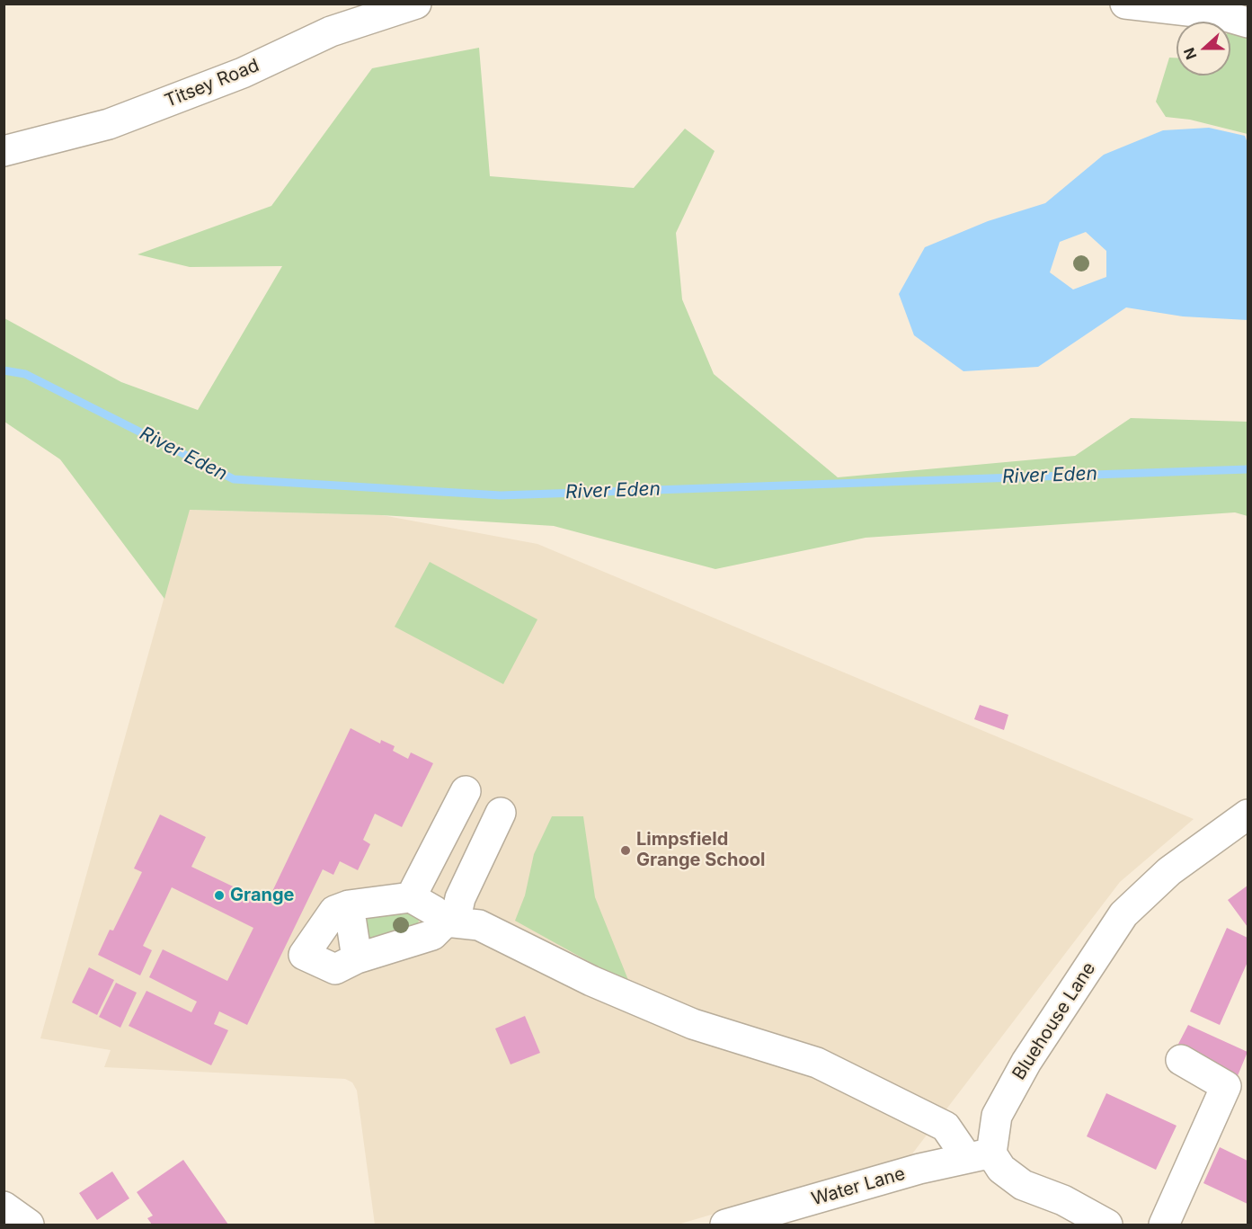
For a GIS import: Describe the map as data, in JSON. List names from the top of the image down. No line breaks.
{"streets":{"street":["Titsey Road","Bluehouse Lane","Water Lane"]},"crossings":[["Bluehouse Lane","Water Lane"]],"water":["River Eden"],"places":["Limpsfield Grange School","Grange"],"north":"left"}
